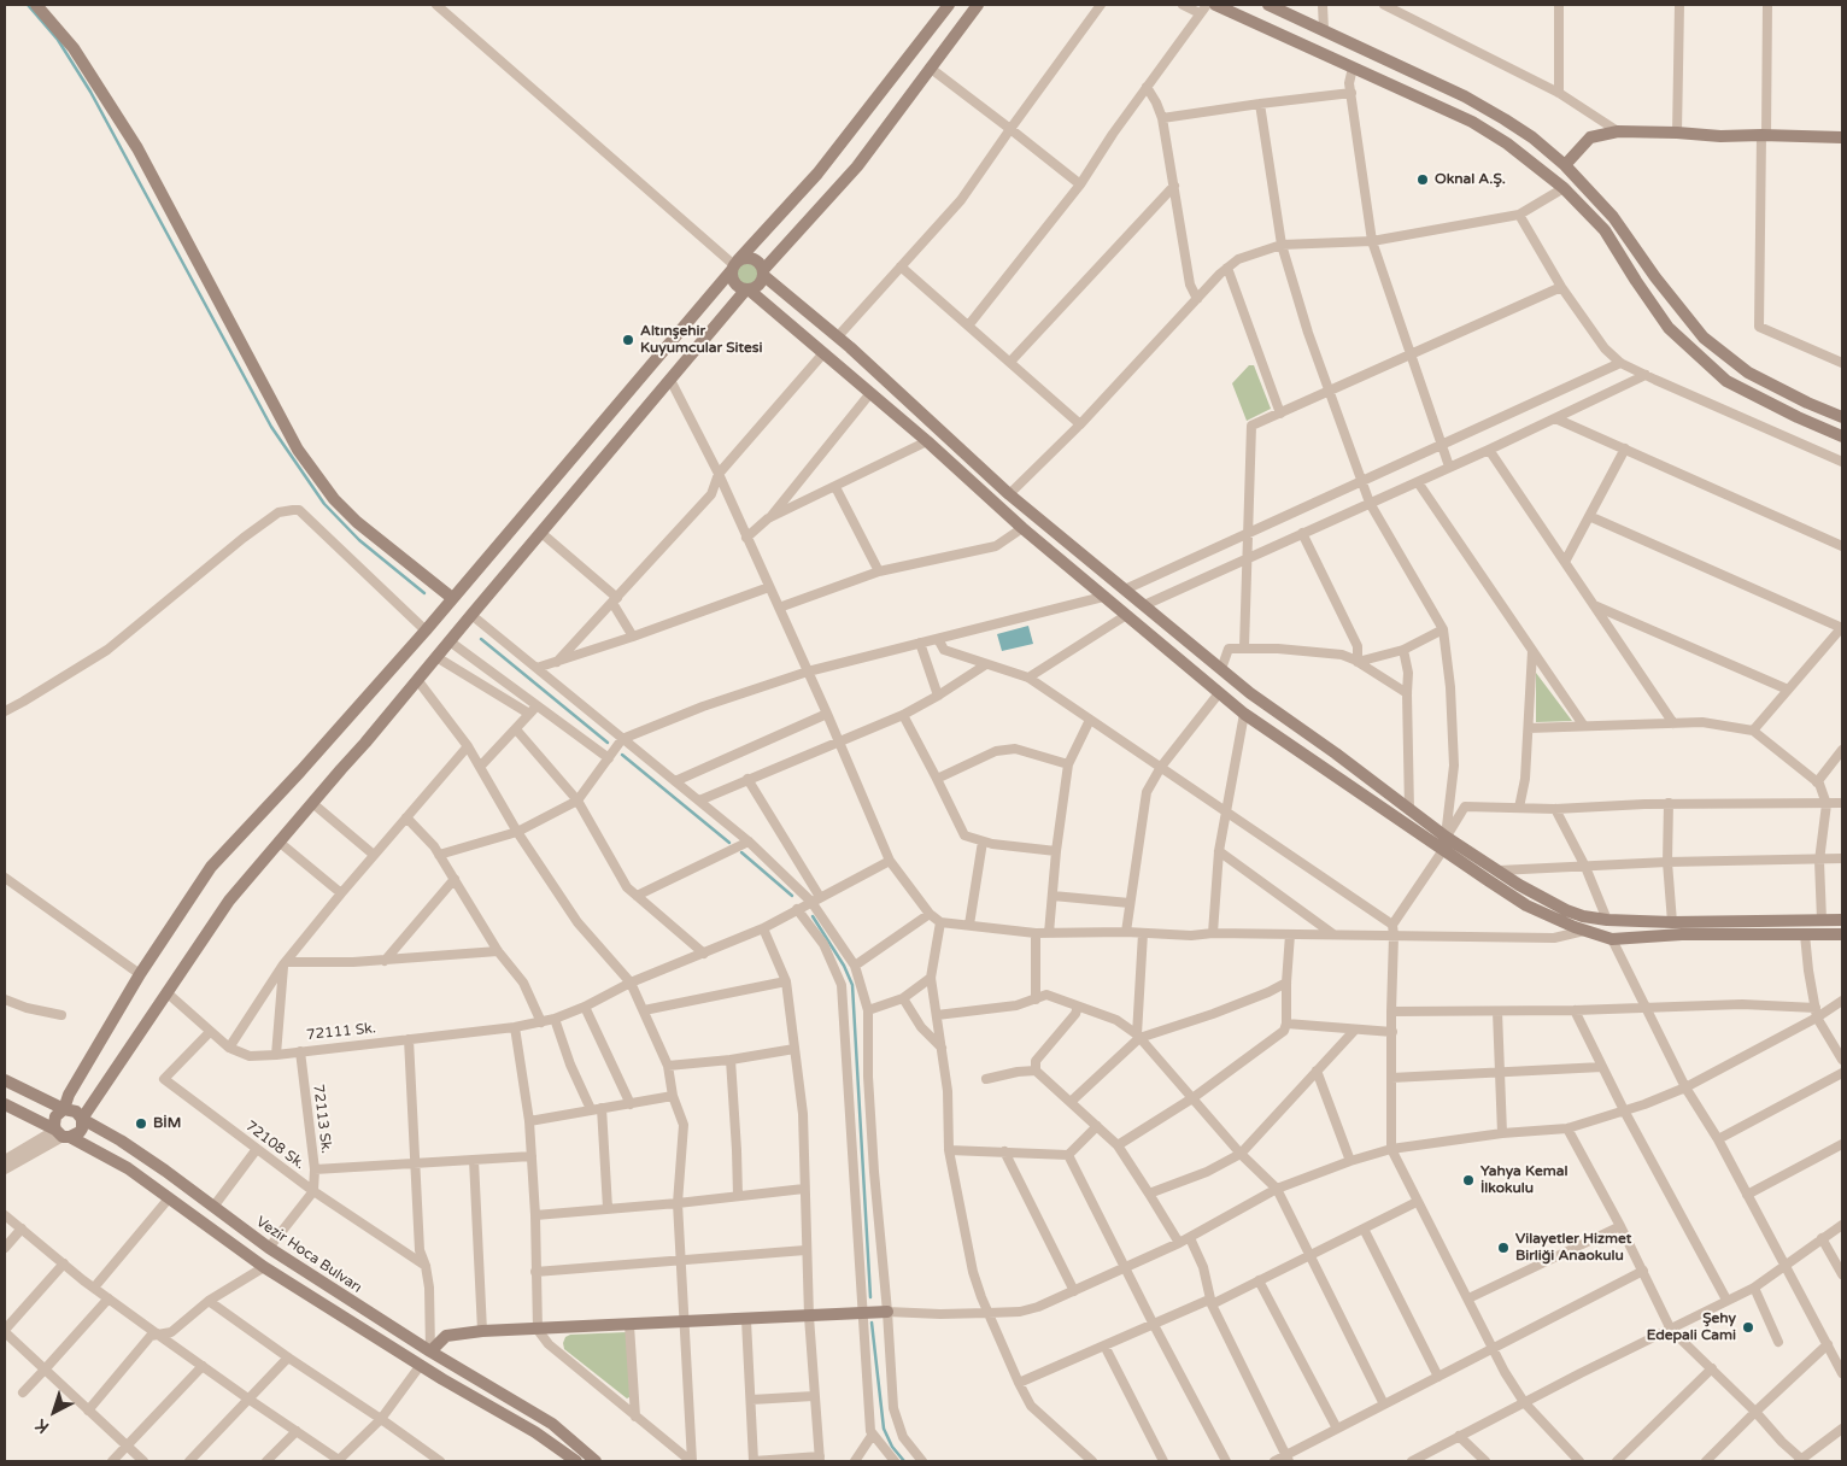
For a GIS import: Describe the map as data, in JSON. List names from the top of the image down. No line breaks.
{"streets":{"main road":["Vezir Hoca Bulvarı"],"street":["72111 Sk.","72113 Sk.","72108 Sk."]},"crossings":[["72111 Sk.","72113 Sk."],["72111 Sk.","72108 Sk."],["72113 Sk.","72108 Sk."]],"places":["Oknal A.Ş.","Altınşehir Kuyumcular Sitesi","BİM","Yahya Kemal İlkokulu","Vilayetler Hizmet Birliği Anaokulu","Şehy Edepali Cami"],"north":"bottom left"}
